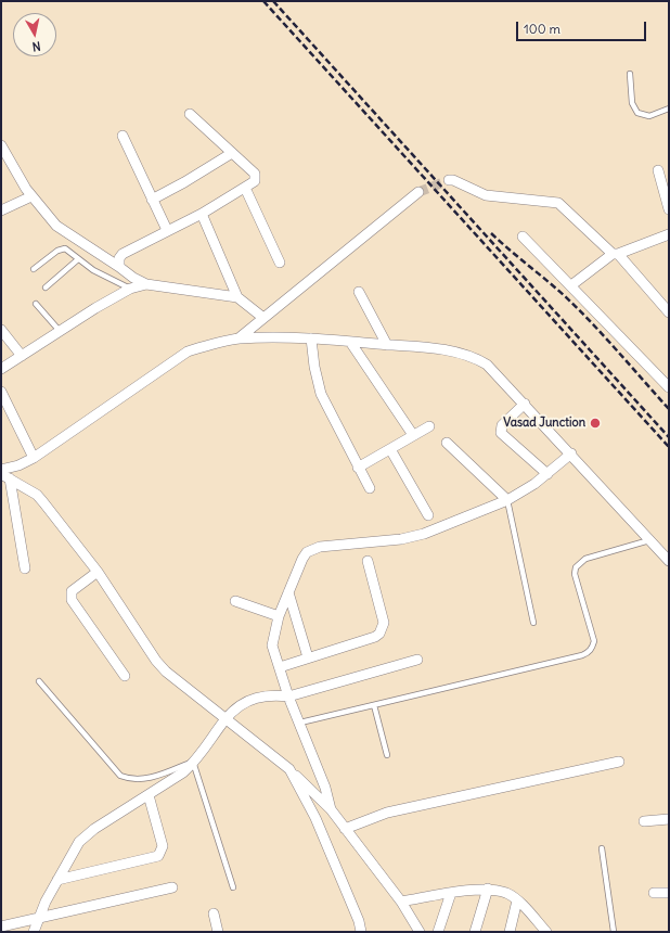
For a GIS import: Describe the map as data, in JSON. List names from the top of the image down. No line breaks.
{"places":["Vasad Junction"],"scale_bar":"100 m","north":"bottom"}
